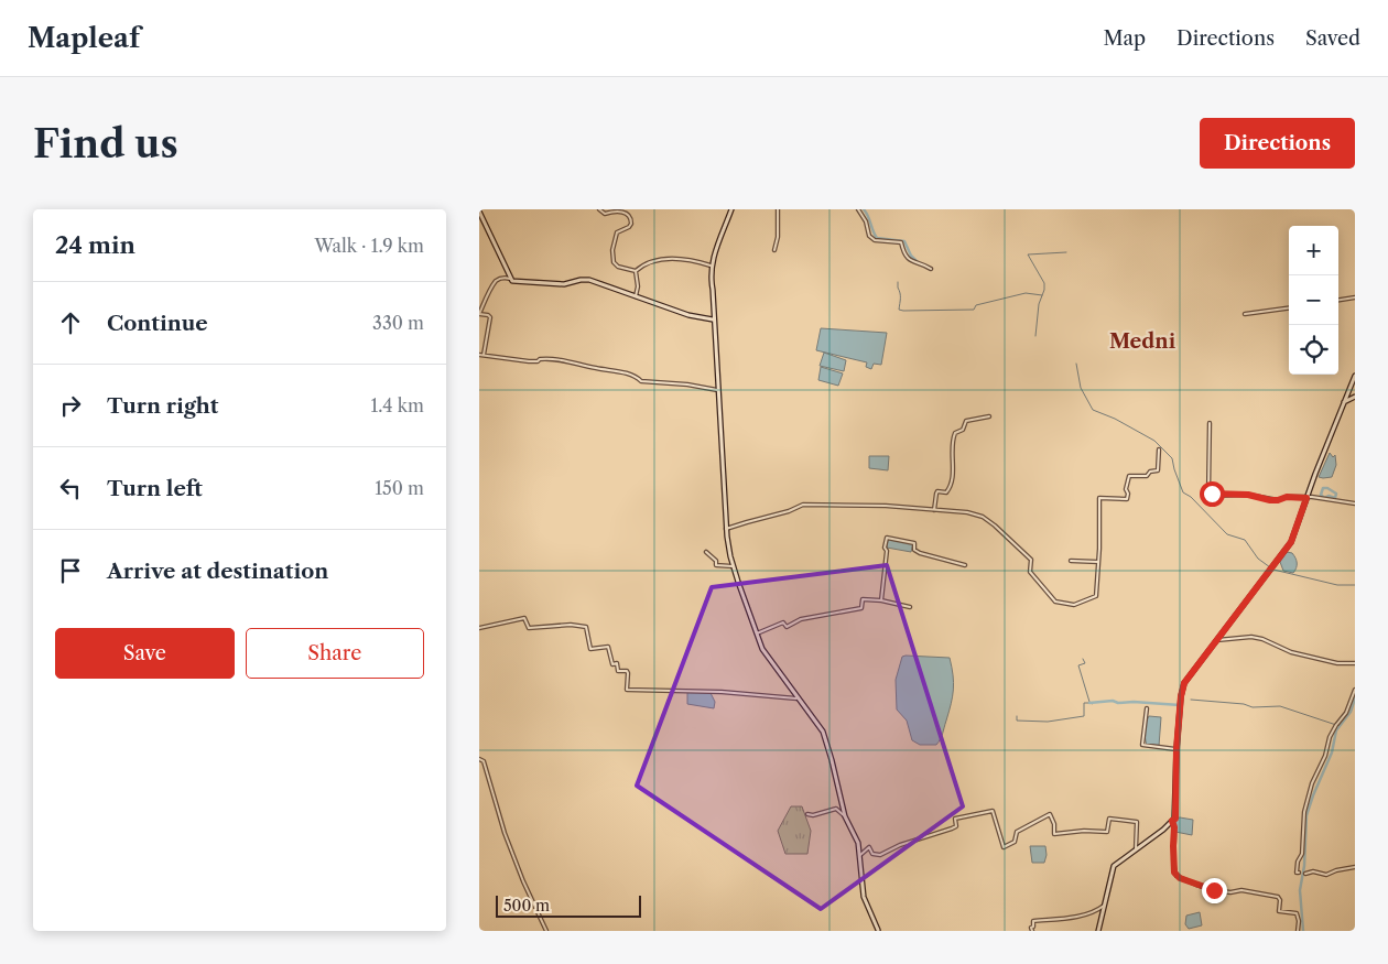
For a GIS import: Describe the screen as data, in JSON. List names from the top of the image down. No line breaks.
{"districts":["Medni"],"scale_bar":"500 m","page":{"header":"Mapleaf","nav":["Map","Directions","Saved"],"buttons":["Directions",["Save","Share"]],"title":"Find us","heading":["24 min","Walk · 1.9 km"],"map_buttons":["+","−"],"list":[["Continue","330 m"],["Turn right","1.4 km"],["Turn left","150 m"],"Arrive at destination"],"scale":"500 m"}}
